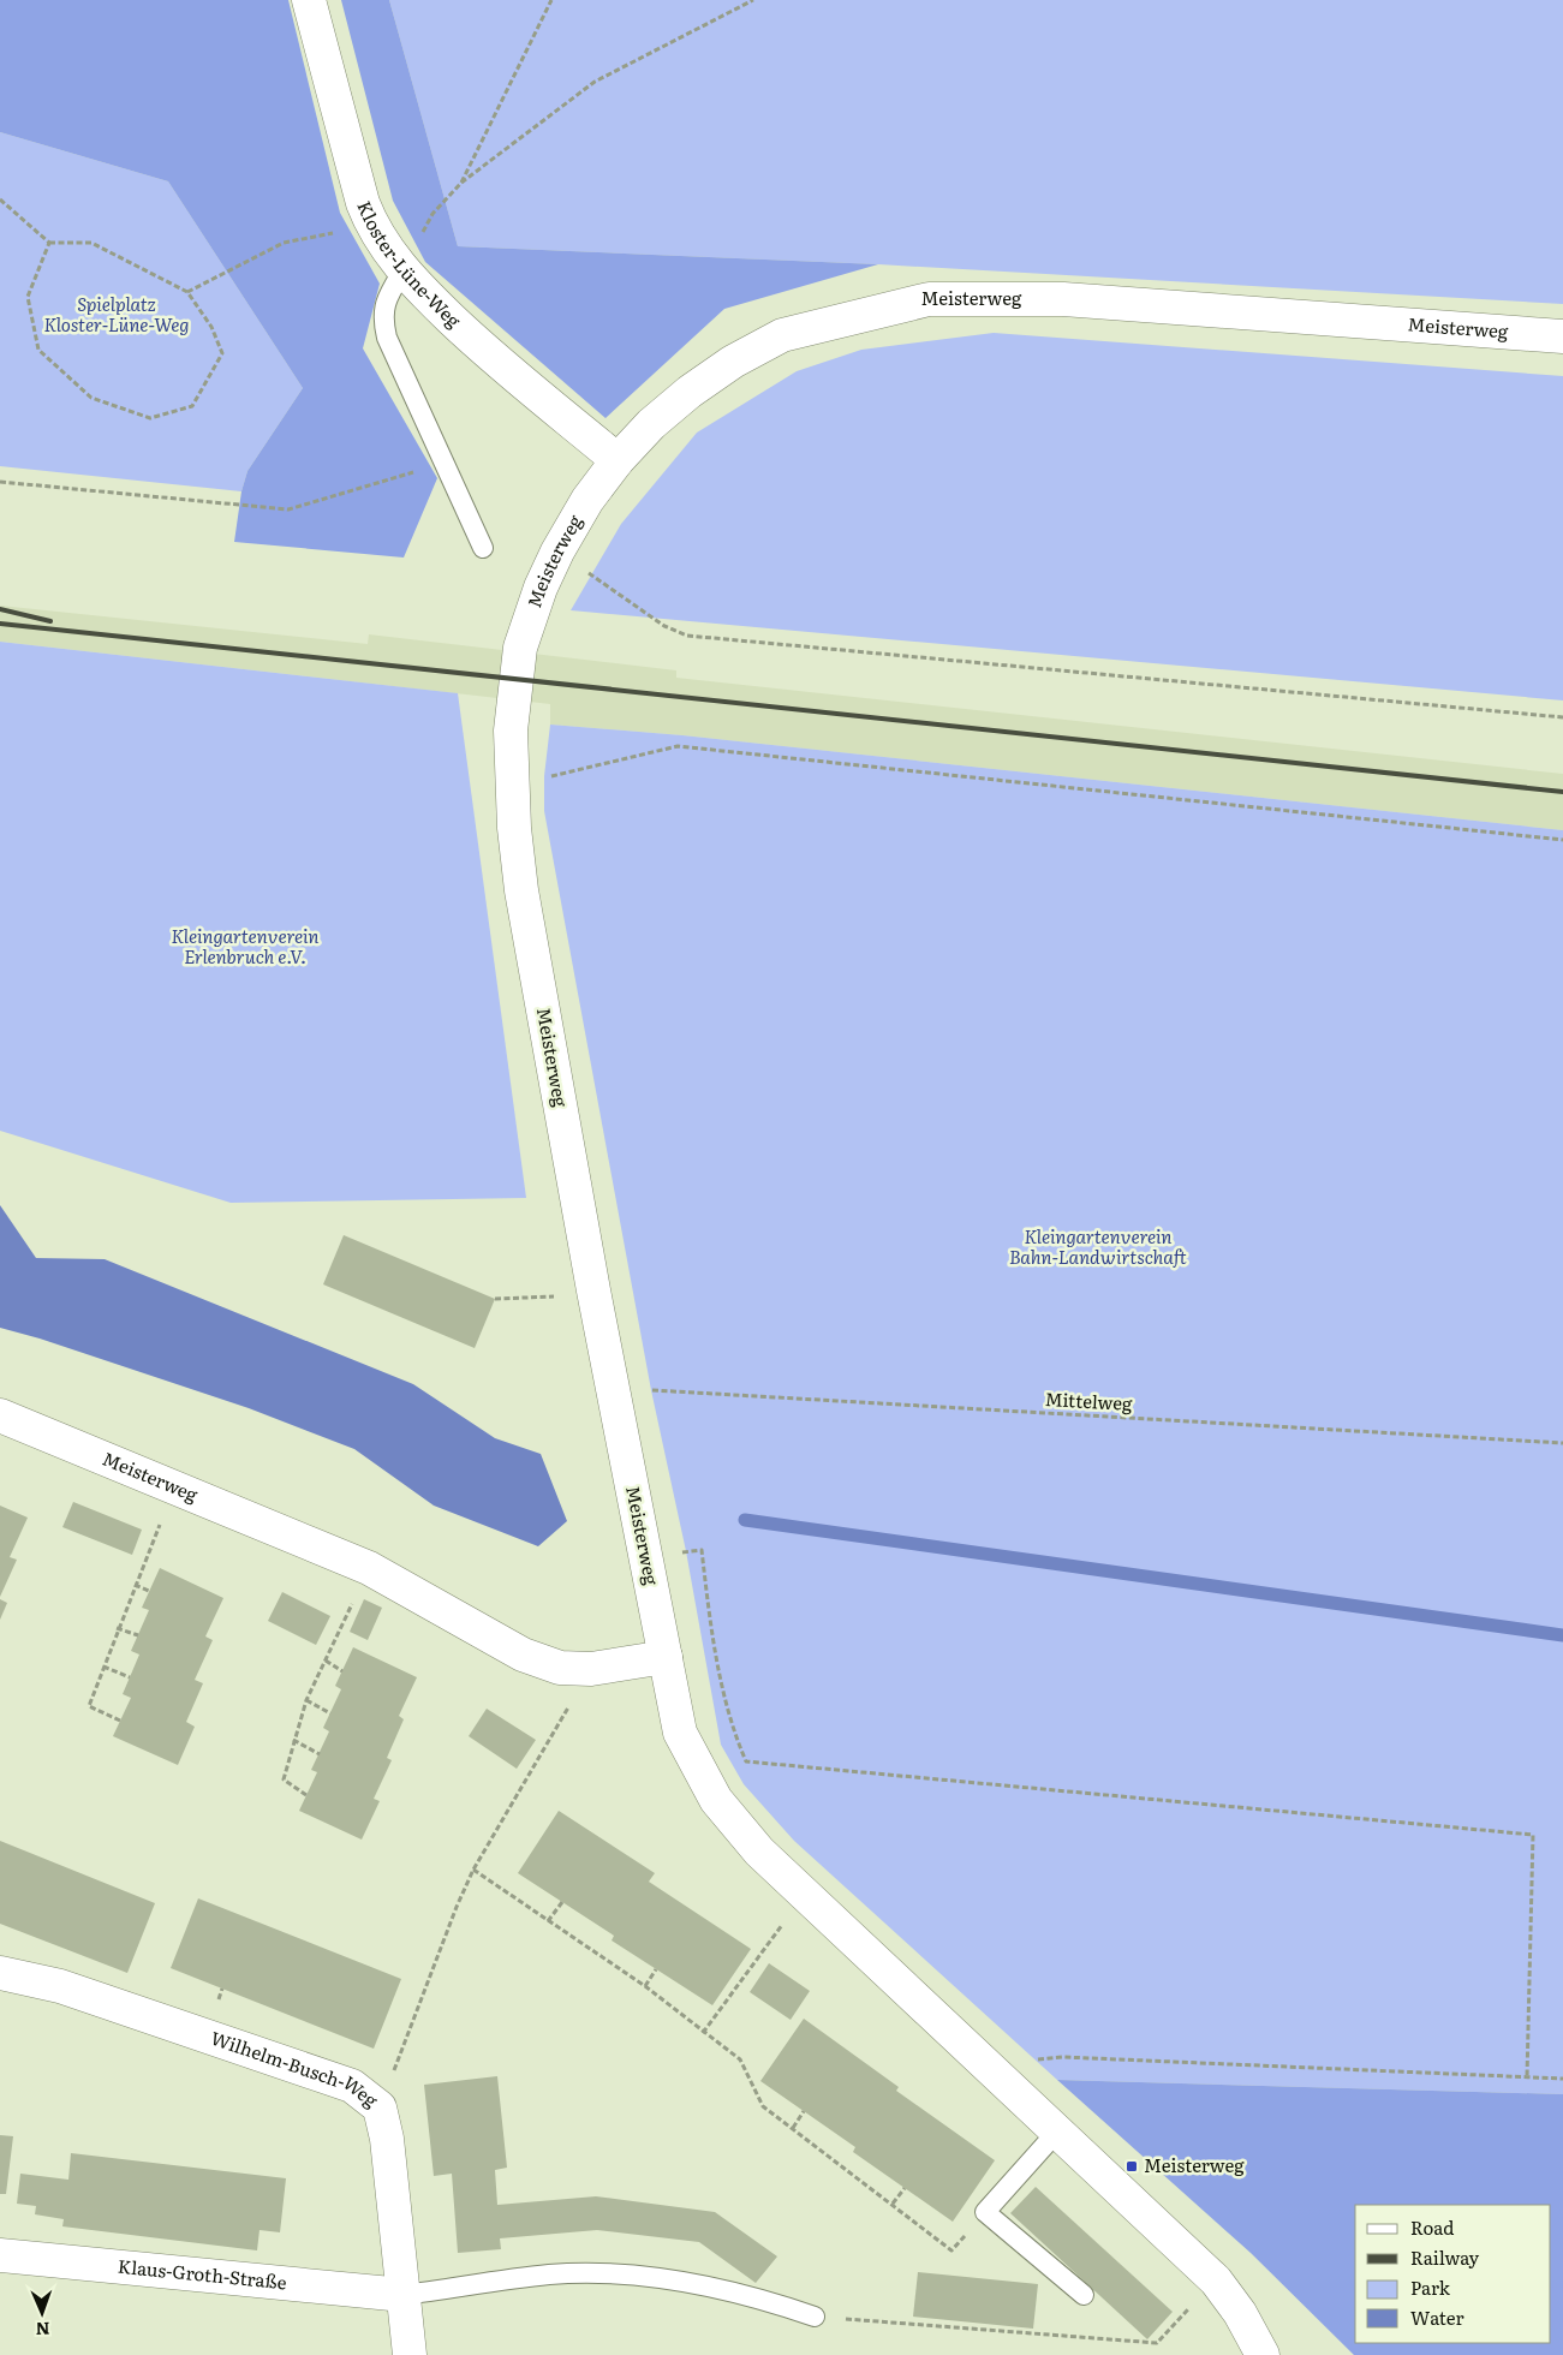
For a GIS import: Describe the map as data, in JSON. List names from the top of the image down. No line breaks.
{"streets":{"street":["Kloster-Lüne-Weg","Meisterweg","Wilhelm-Busch-Weg","Klaus-Groth-Straße"],"path":["Mittelweg"]},"crossings":[["Kloster-Lüne-Weg","Meisterweg"],["Meisterweg","Mittelweg"],["Wilhelm-Busch-Weg","Klaus-Groth-Straße"]],"parks":["Spielplatz Kloster-Lüne-Weg","Kleingartenverein Erlenbruch e.V.","Kleingartenverein Bahn-Landwirtschaft"],"places":{"transit":["Meisterweg"]},"legend":["Road","Railway","Park","Water"],"north":"bottom"}
